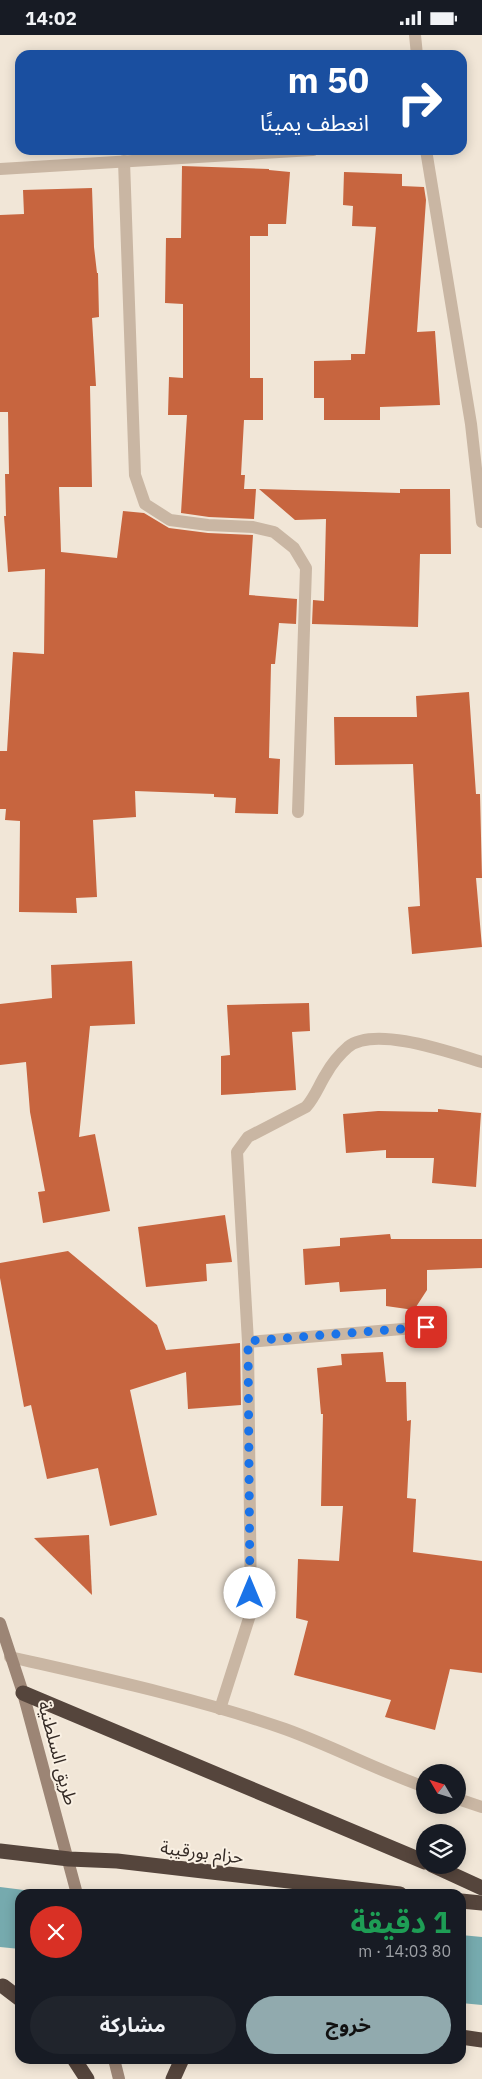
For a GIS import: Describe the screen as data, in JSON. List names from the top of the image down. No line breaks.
{"streets":{"highway":["حزام بورقيبة"],"main road":["طريق السلطنية"]},"crossings":[["طريق السلطنية","حزام بورقيبة"]],"north":"top left","page":{"status":"14:02","turn":["50 m","انعطف يمينًا"],"heading":["1 دقيقة","80 m · 14:03"],"buttons":["خروج","مشاركة"]}}
